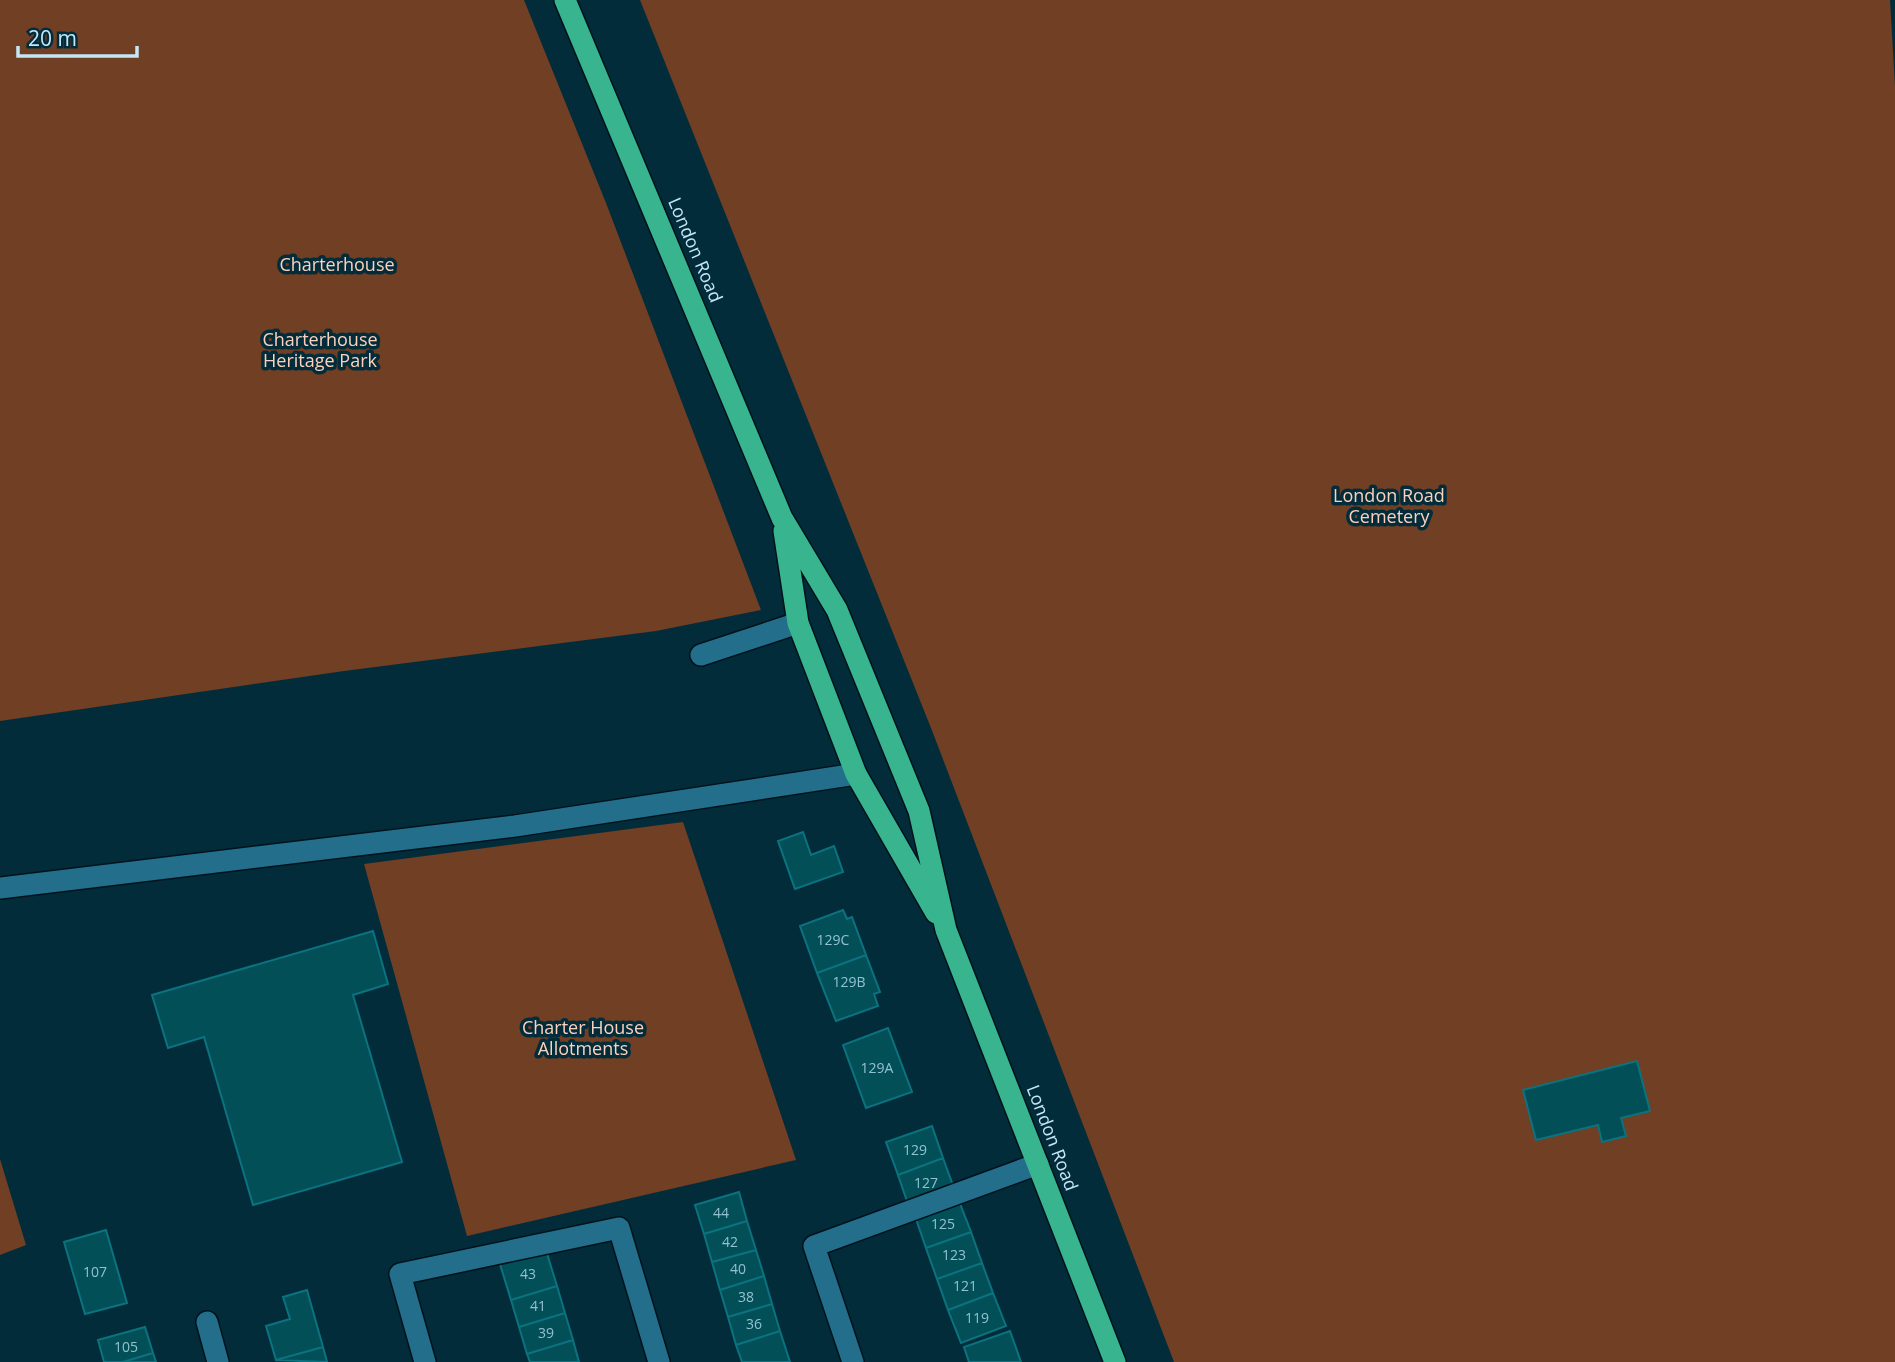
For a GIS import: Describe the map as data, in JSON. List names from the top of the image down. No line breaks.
{"streets":{"highway":["London Road"]},"parks":["Charterhouse","Charterhouse Heritage Park","London Road Cemetery","Charter House Allotments"],"house_numbers":["129C","129B","129A","129","127","44","125","42","123","40","107","43","121","38","41","119","36","39","105"],"scale_bar":"20 m"}
